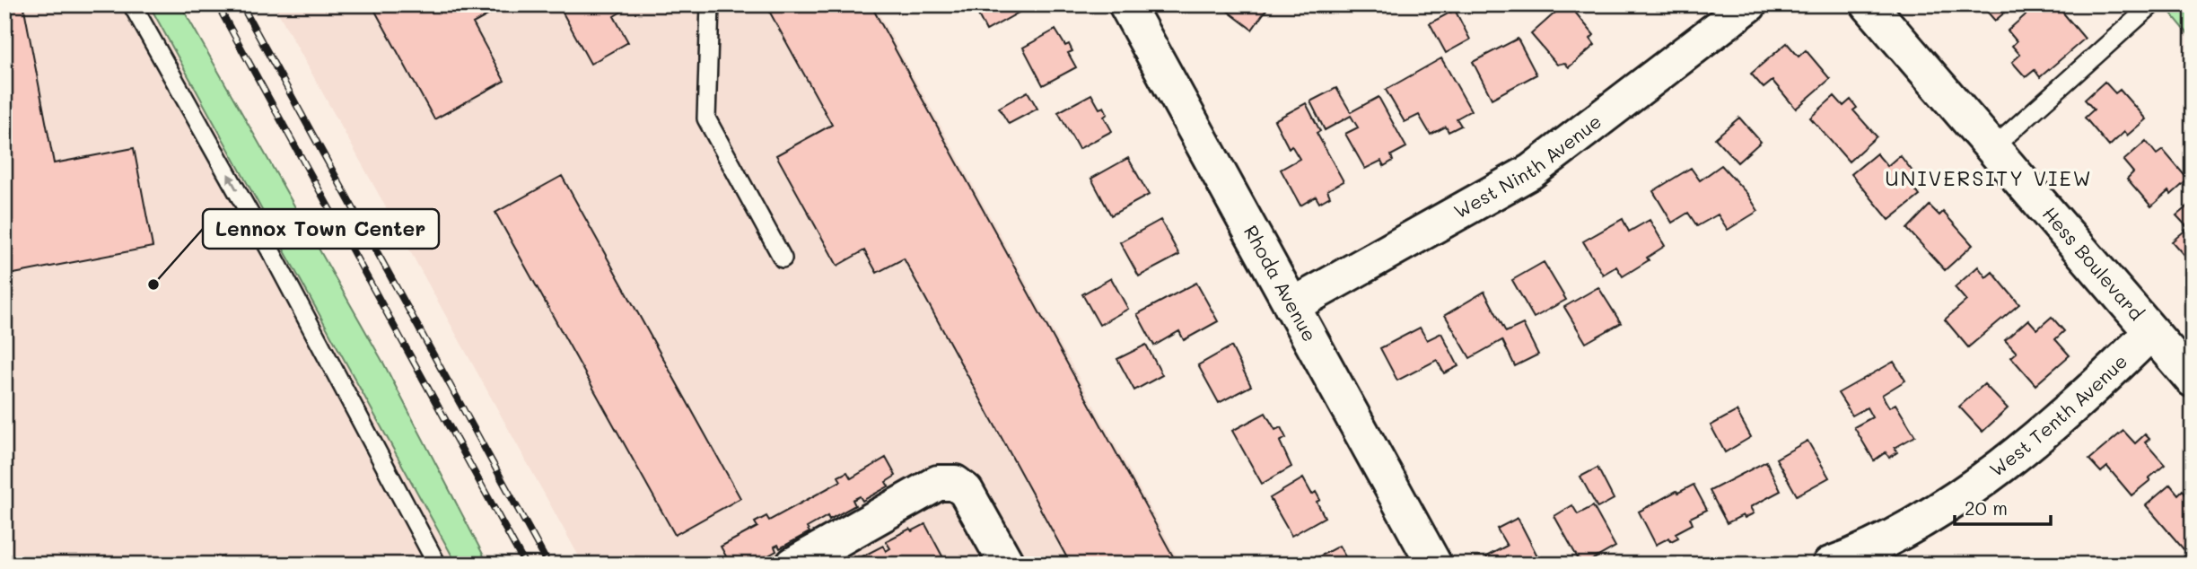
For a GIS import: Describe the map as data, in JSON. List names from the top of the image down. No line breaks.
{"streets":{"street":["West Ninth Avenue","Hess Boulevard","Rhoda Avenue","West Tenth Avenue"]},"crossings":[["West Ninth Avenue","Rhoda Avenue"],["Hess Boulevard","West Tenth Avenue"]],"districts":["UNIVERSITY VIEW"],"places":["Lennox Town Center"],"scale_bar":"20 m"}
